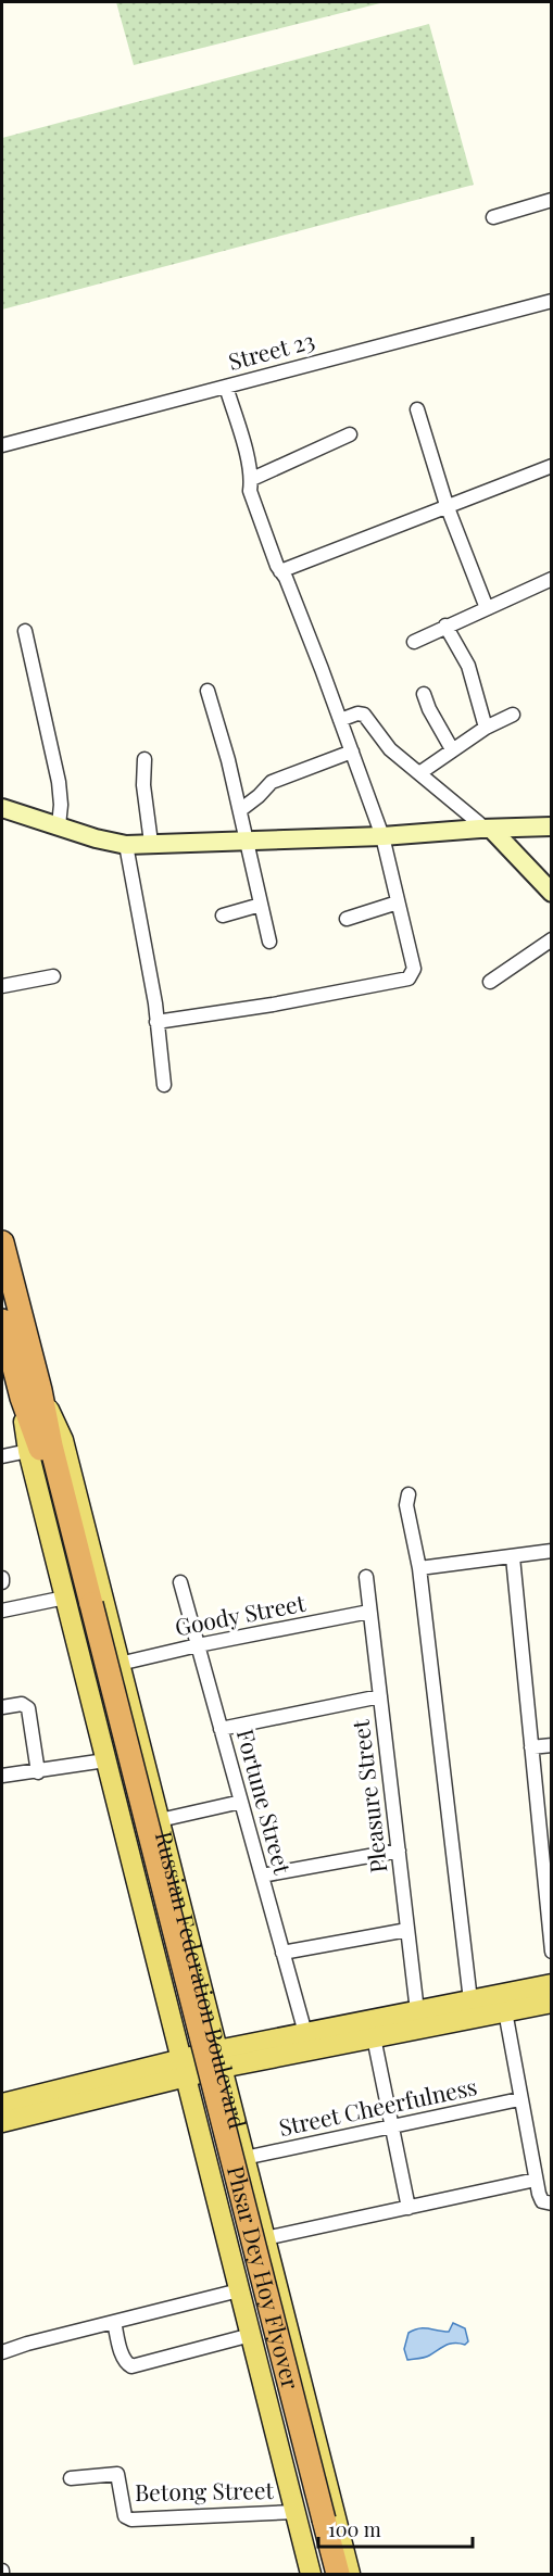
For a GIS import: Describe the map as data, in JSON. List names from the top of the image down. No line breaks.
{"streets":{"highway":["Russian Federation Boulevard","Phsar Dey Hoy Flyover"],"street":["Street 23","Goody Street","Pleasure Street","Fortune Street","Street Cheerfulness","Betong Street"]},"crossings":[["Goody Street","Pleasure Street"],["Goody Street","Fortune Street"],["Goody Street","Russian Federation Boulevard"],["Russian Federation Boulevard","Street Cheerfulness"],["Russian Federation Boulevard","Phsar Dey Hoy Flyover"],["Russian Federation Boulevard","Betong Street"],["Phsar Dey Hoy Flyover","Betong Street"]],"scale_bar":"100 m"}
